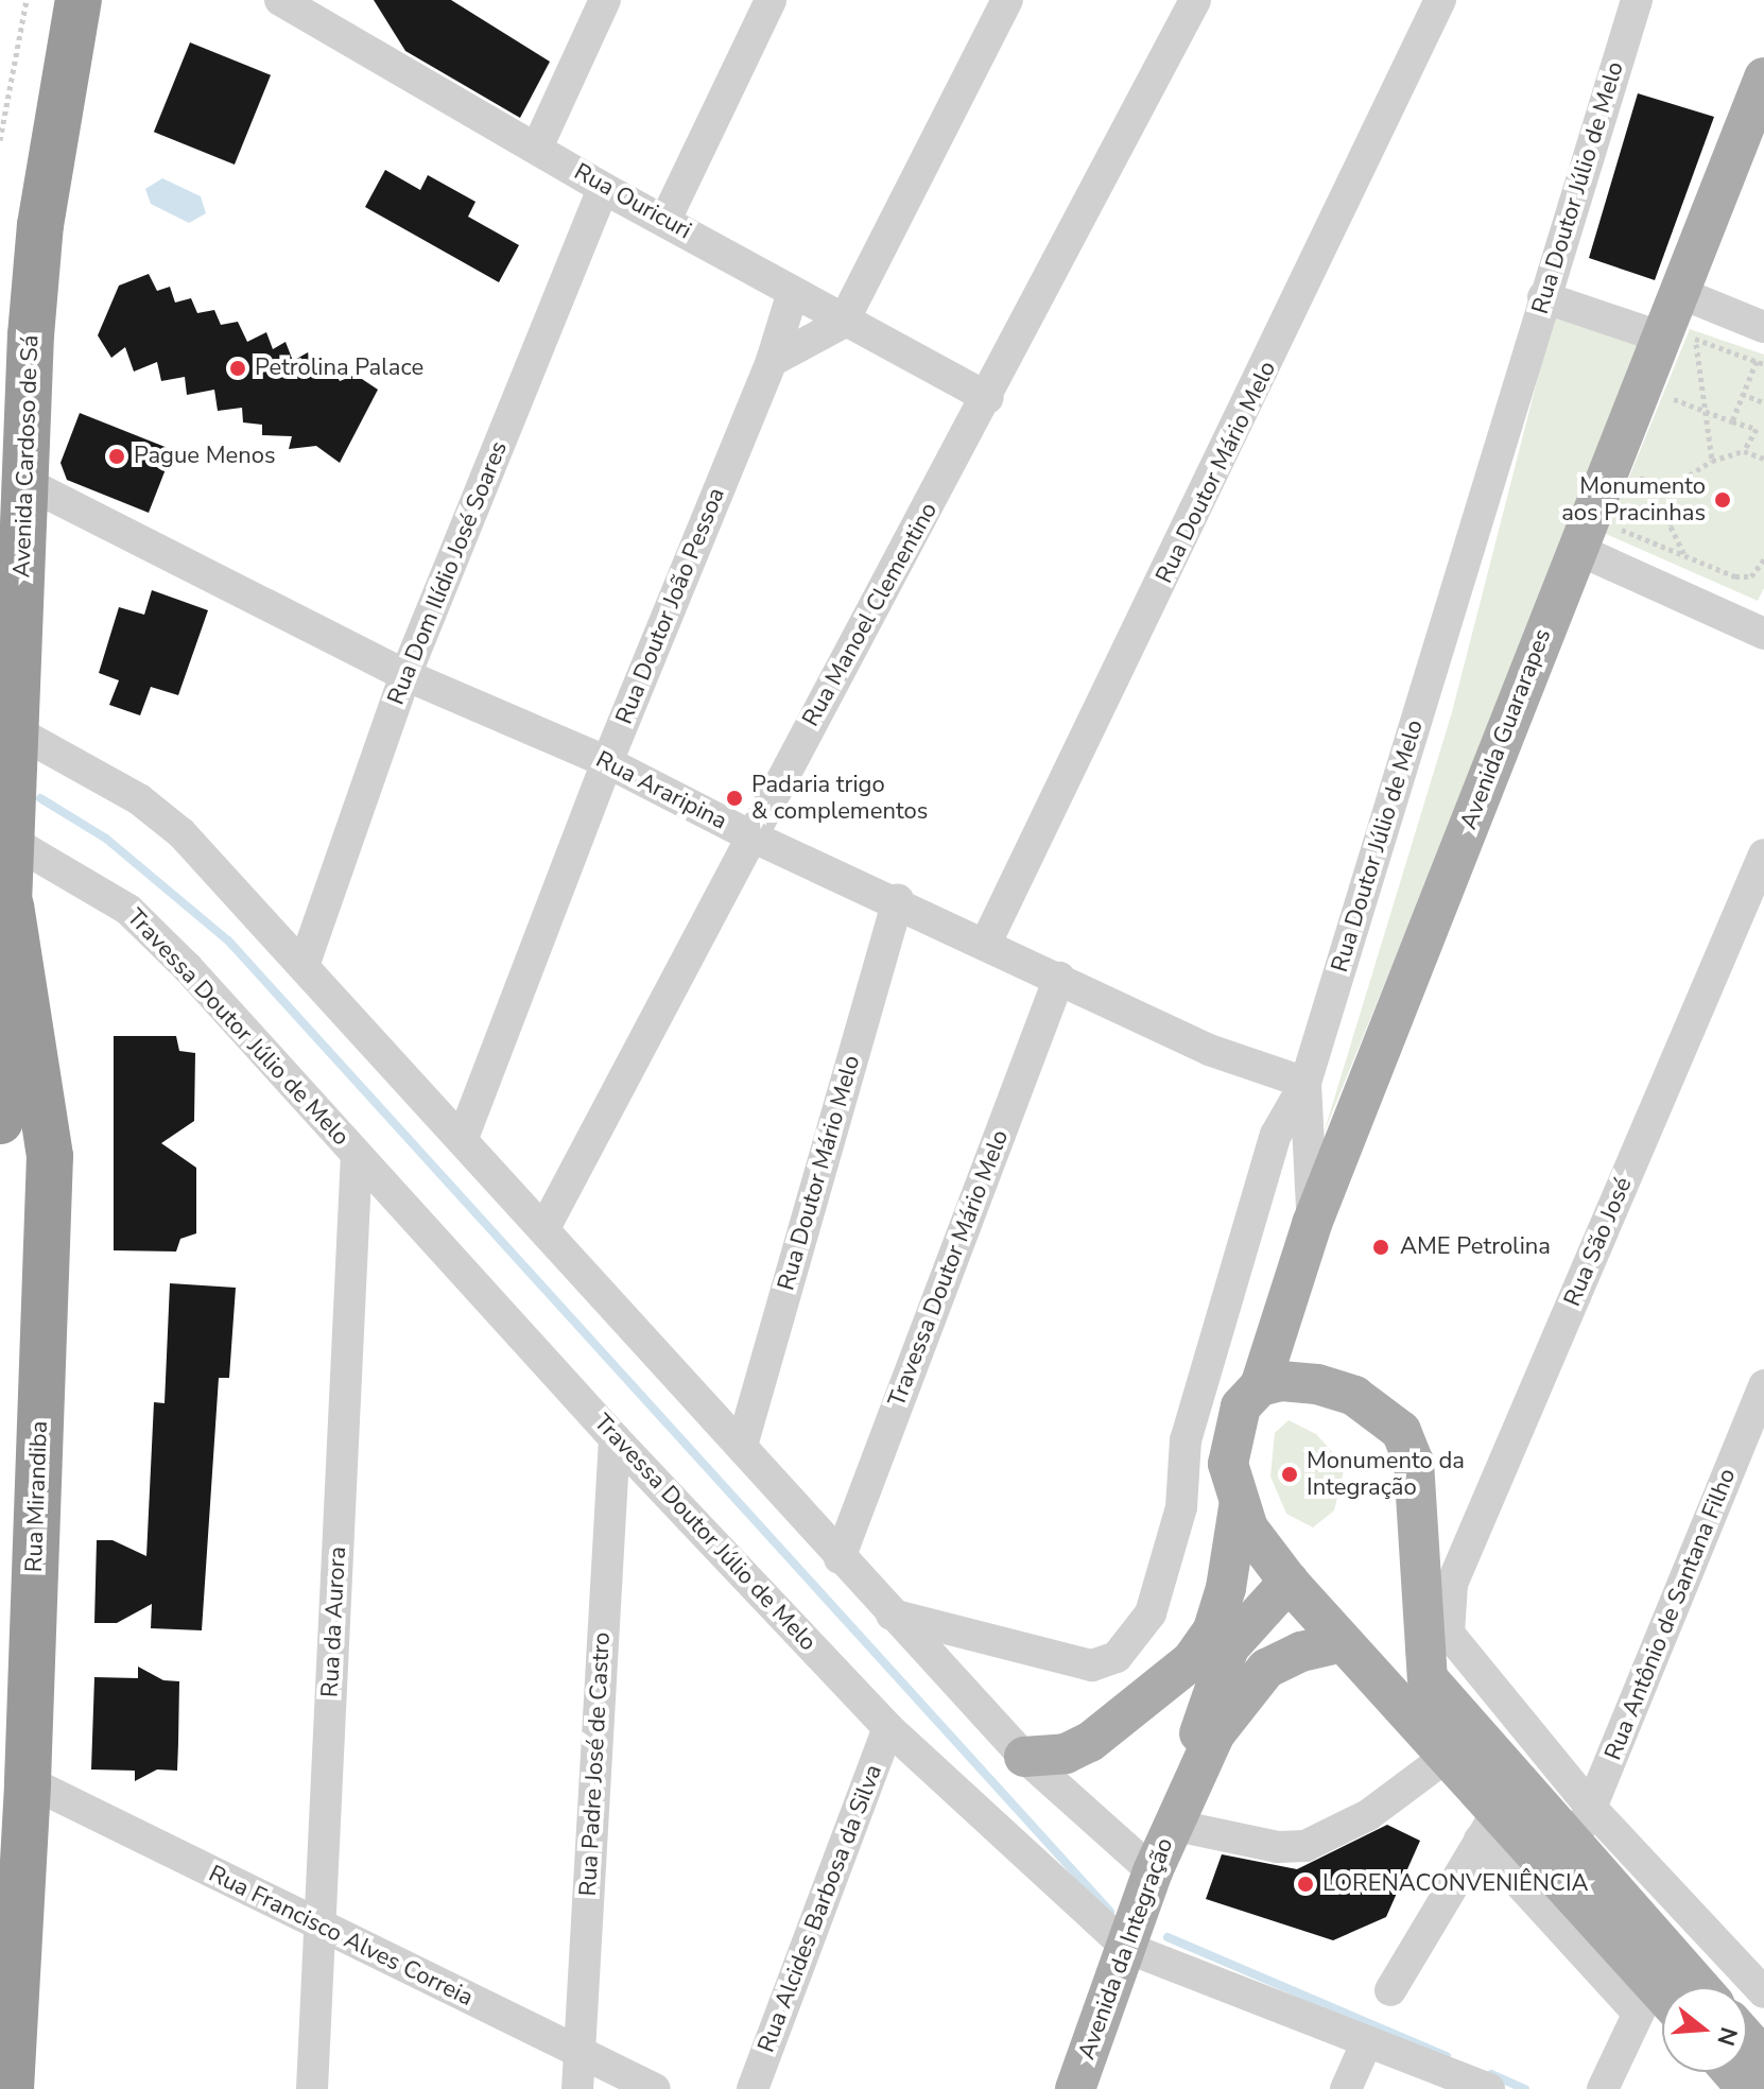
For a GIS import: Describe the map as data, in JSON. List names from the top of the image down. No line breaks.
{"streets":{"highway":["Avenida Cardoso de Sá","Rua Mirandiba"],"main road":["Avenida Guararapes","Avenida da Integração"],"street":["Rua Doutor Júlio de Melo","Rua Ouricuri","Rua Doutor Mário Melo","Rua Dom Ilídio José Soares","Rua Doutor João Pessoa","Rua Manoel Clementino","Rua Araripina","Travessa Doutor Júlio de Melo","Rua São José","Travessa Doutor Mário Melo","Rua Antônio de Santana Filho","Rua da Aurora","Rua Padre José de Castro","Rua Alcides Barbosa da Silva","Rua Francisco Alves Correia"]},"crossings":[["Rua Doutor Júlio de Melo","Rua Araripina"],["Rua Ouricuri","Rua Dom Ilídio José Soares"],["Rua Ouricuri","Rua Doutor João Pessoa"],["Rua Ouricuri","Rua Manoel Clementino"],["Avenida Cardoso de Sá","Rua Araripina"],["Avenida Cardoso de Sá","Travessa Doutor Júlio de Melo"],["Avenida Cardoso de Sá","Rua Mirandiba"],["Rua Doutor Mário Melo","Rua Araripina"],["Rua Dom Ilídio José Soares","Rua Araripina"],["Rua Doutor João Pessoa","Rua Araripina"],["Rua Manoel Clementino","Rua Araripina"],["Rua Araripina","Travessa Doutor Mário Melo"],["Travessa Doutor Júlio de Melo","Rua da Aurora"],["Travessa Doutor Júlio de Melo","Rua Padre José de Castro"],["Travessa Doutor Júlio de Melo","Rua Alcides Barbosa da Silva"],["Travessa Doutor Júlio de Melo","Avenida da Integração"],["Rua Mirandiba","Rua Francisco Alves Correia"],["Rua da Aurora","Rua Francisco Alves Correia"],["Rua Padre José de Castro","Rua Francisco Alves Correia"]],"places":["Petrolina Palace","Pague Menos","Monumento aos Pracinhas","Padaria trigo & complementos","AME Petrolina","Monumento da Integração","LORENACONVENIÊNCIA"],"north":"right"}
